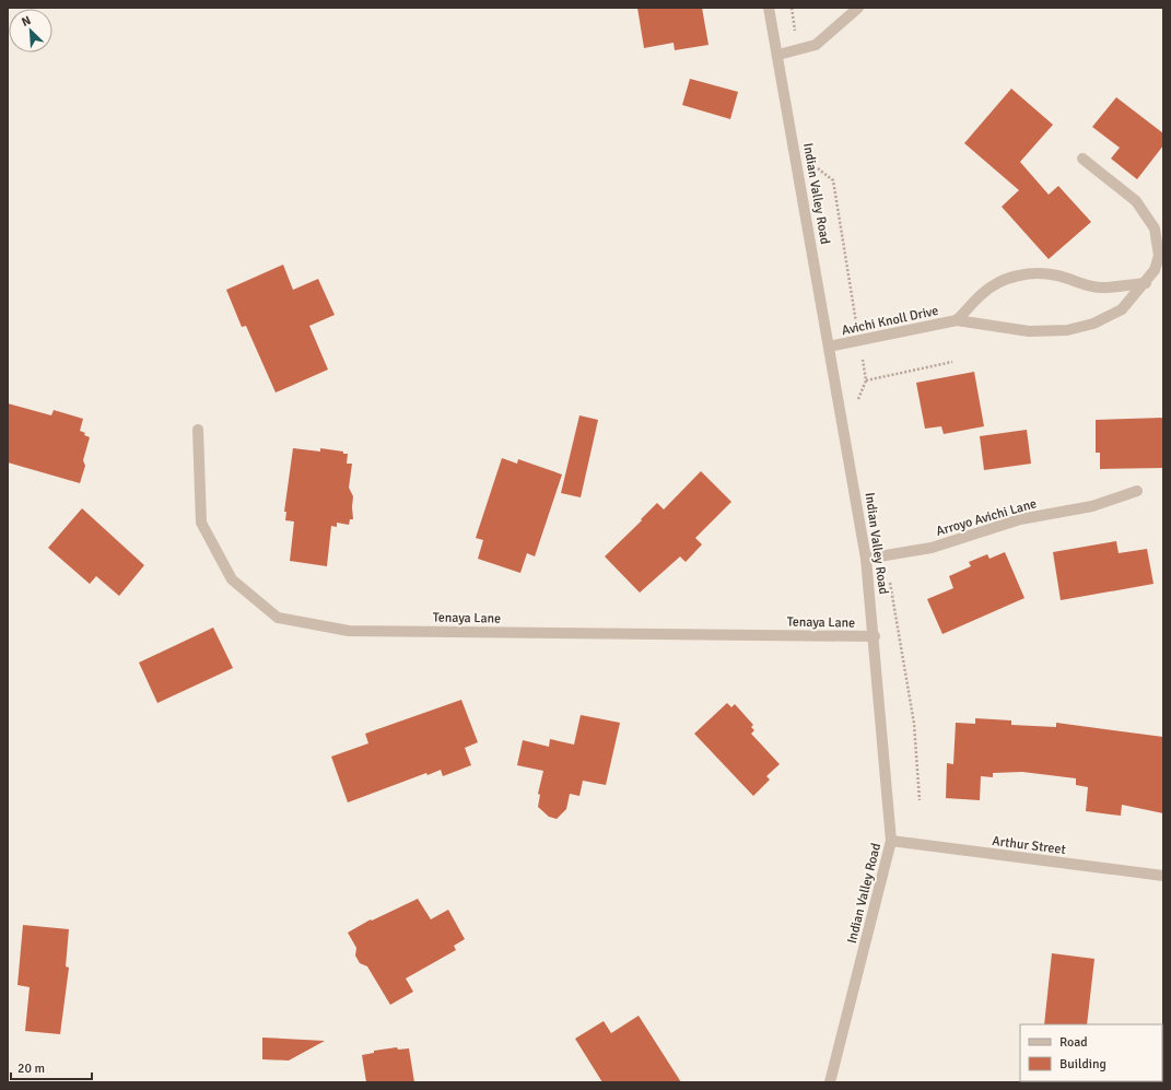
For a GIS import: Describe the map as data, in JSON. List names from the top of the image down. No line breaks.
{"streets":{"street":["Indian Valley Road","Avichi Knoll Drive","Arroyo Avichi Lane","Tenaya Lane","Arthur Street"]},"crossings":[["Indian Valley Road","Avichi Knoll Drive"],["Indian Valley Road","Arroyo Avichi Lane"],["Indian Valley Road","Tenaya Lane"],["Indian Valley Road","Arthur Street"]],"legend":["Road","Building"],"scale_bar":"20 m","north":"top left"}
